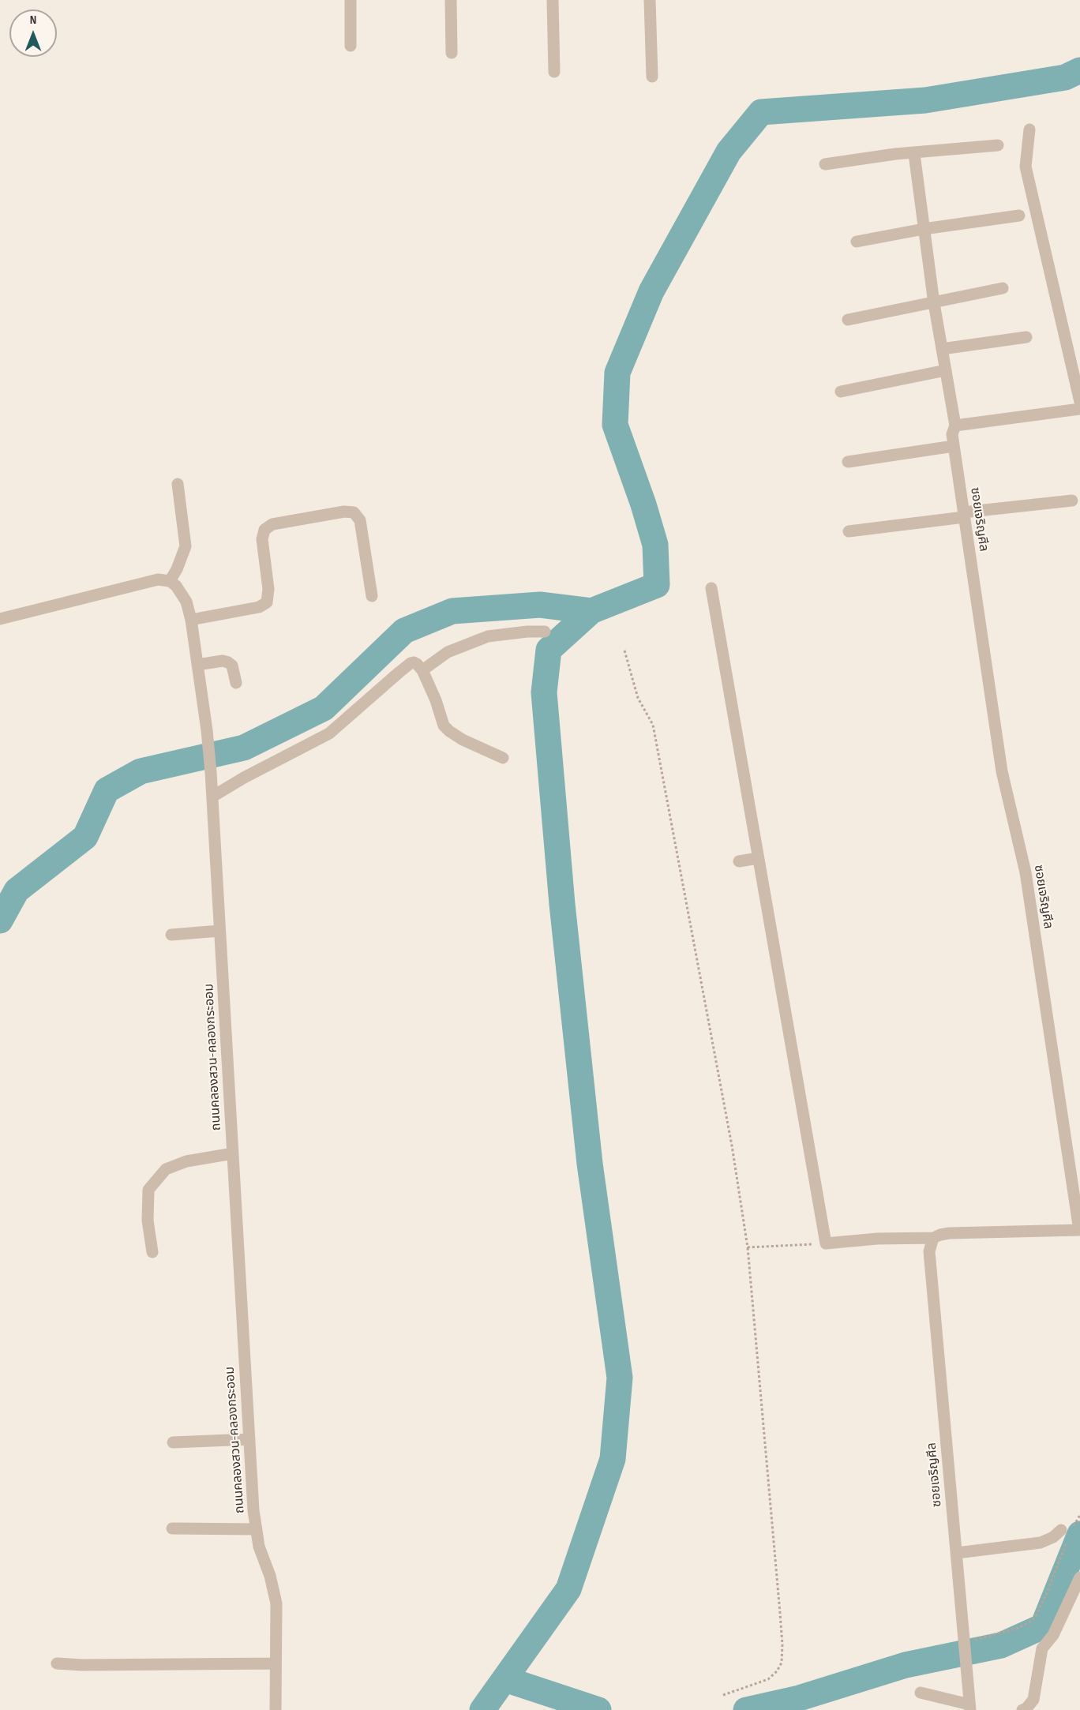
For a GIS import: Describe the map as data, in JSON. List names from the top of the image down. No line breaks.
{"streets":{"street":["ซอยเจริญศีล","ถนนคลองสวน-คลองกระออม"]},"north":"top"}
